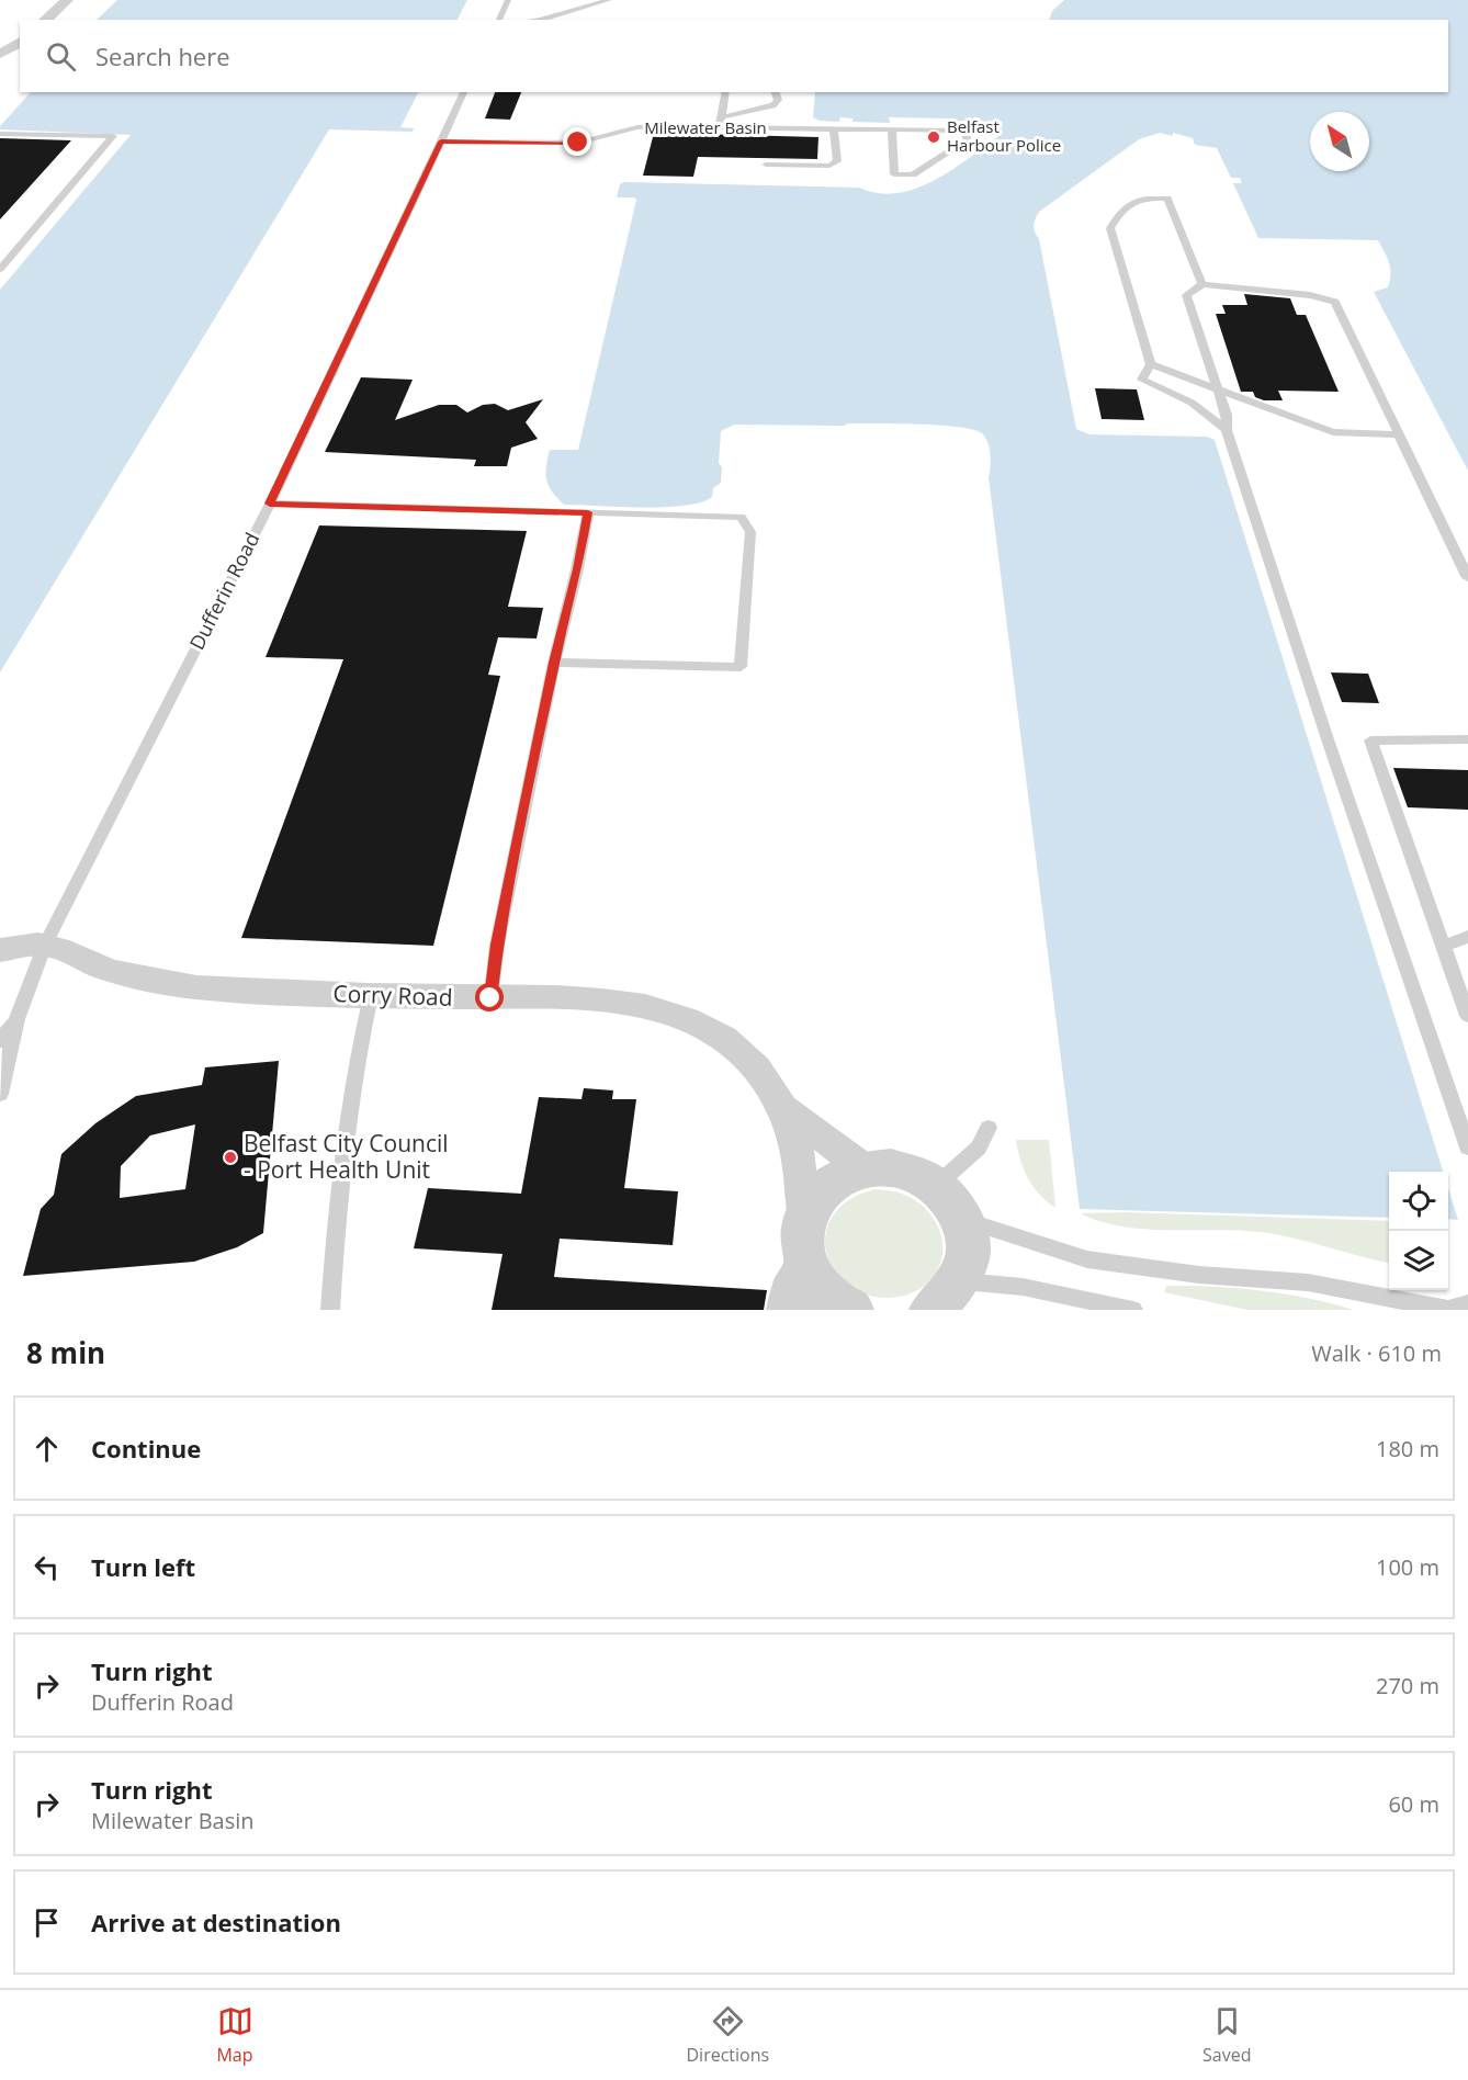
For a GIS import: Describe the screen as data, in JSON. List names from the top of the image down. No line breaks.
{"streets":{"street":["Corry Road"],"lane":["Milewater Basin","Dufferin Road"]},"crossings":[["Milewater Basin","Dufferin Road"],["Dufferin Road","Corry Road"]],"places":["Belfast Harbour Police","Belfast City Council - Port Health Unit"],"north":"top left","page":{"search":"Search here","heading":["8 min","Walk · 610 m"],"list":[["Continue","180 m"],["Turn left","100 m"],["Turn right","Dufferin Road","270 m"],["Turn right","Milewater Basin","60 m"],"Arrive at destination"],"nav":["Map","Directions","Saved"]}}
